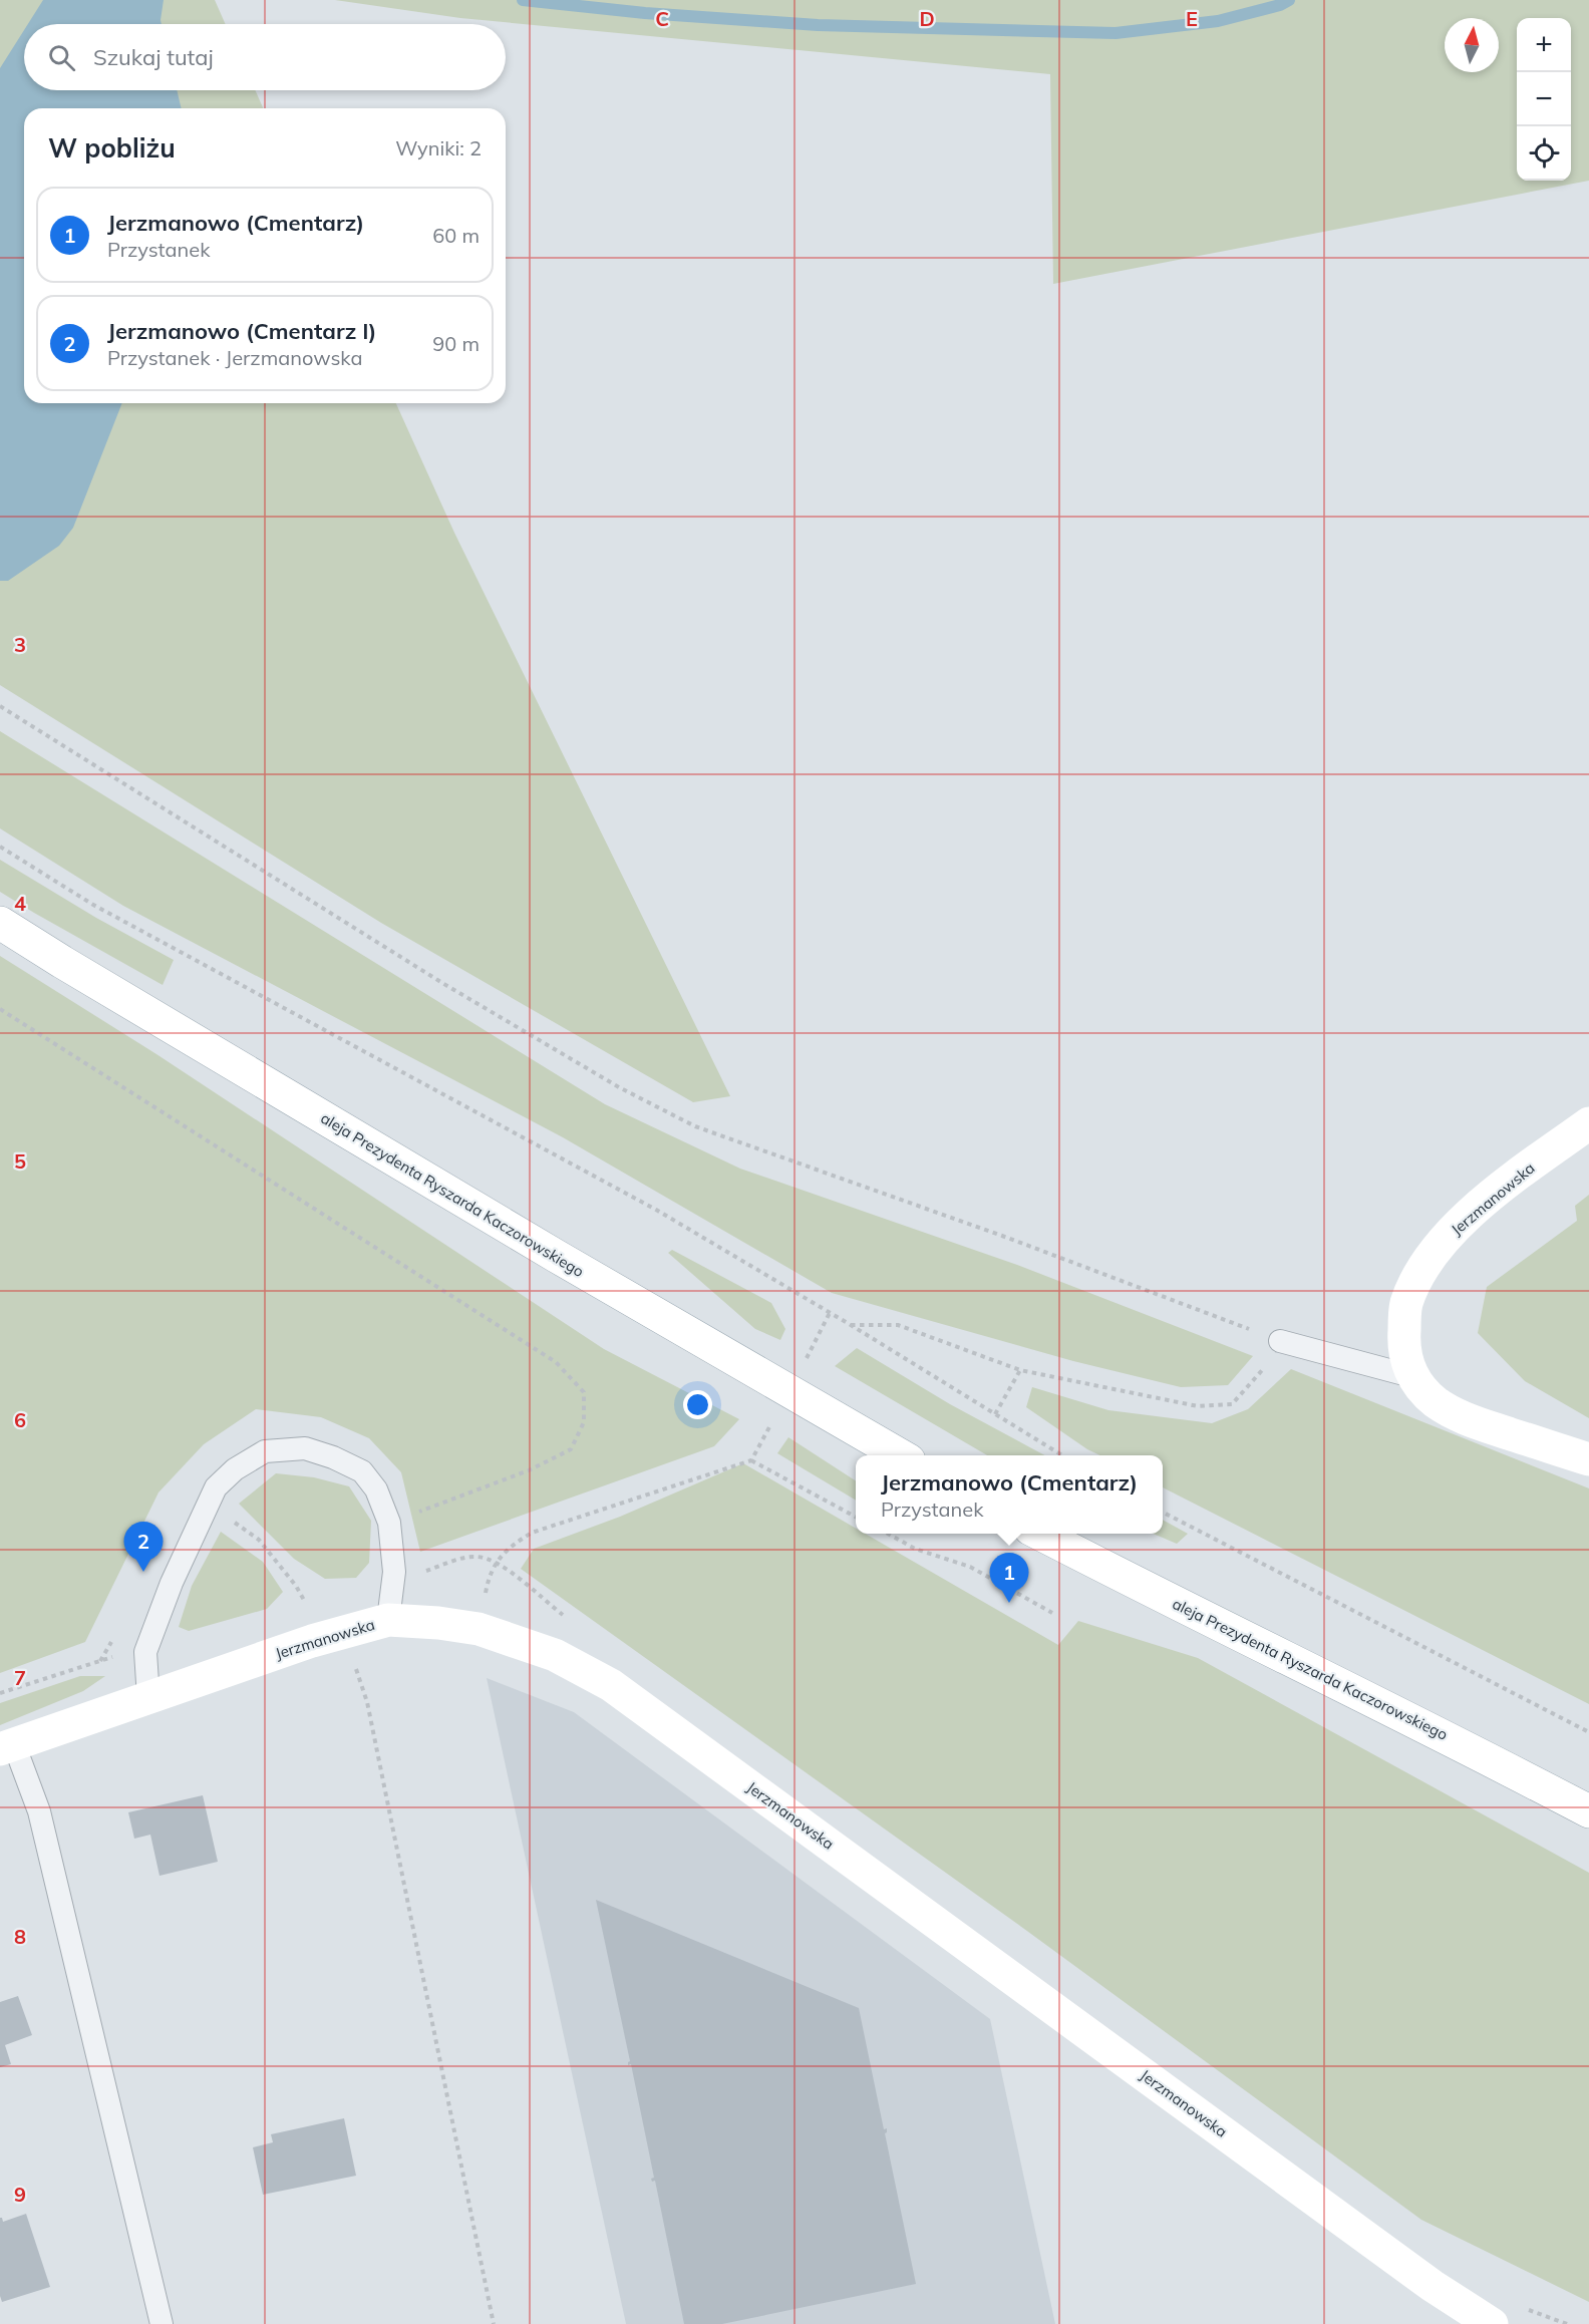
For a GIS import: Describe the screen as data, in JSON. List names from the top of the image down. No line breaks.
{"streets":{"street":["aleja Prezydenta Ryszarda Kaczorowskiego","Jerzmanowska"]},"north":"top","page":{"map_buttons":["+","−"],"search":"Szukaj tutaj","heading":["W pobliżu","Wyniki: 2"],"list":[{"mark":"1","name":"Jerzmanowo (Cmentarz)","note":"Przystanek","value":"60 m"},{"mark":"2","name":"Jerzmanowo (Cmentarz I)","note":"Przystanek · Jerzmanowska","value":"90 m"}],"popup":["Jerzmanowo (Cmentarz)","Przystanek"],"pins":["2","1"]},"grid":{"columns":["C","D","E"],"rows":["3","4","5","6","7","8","9"]}}
